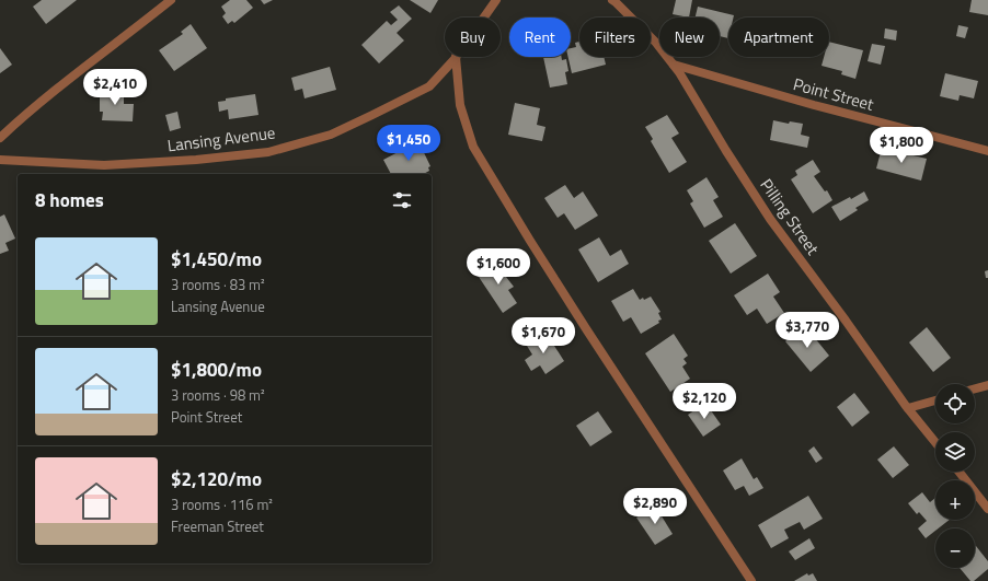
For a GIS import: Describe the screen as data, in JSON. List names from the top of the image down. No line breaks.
{"streets":{"street":["Point Street","Lansing Avenue","Pilling Street"]},"crossings":[["Point Street","Pilling Street"]],"page":{"chip":["Buy","Rent","Filters","New","Apartment"],"price":["$2,410","$1,450","$1,800","$1,600","$3,770","$1,670","$2,120","$2,890"],"heading":"8 homes","list":[{"name":"$1,450/mo","note":"3 rooms · 83 m² · Lansing Avenue"},{"name":"$1,800/mo","note":"3 rooms · 98 m² · Point Street"},{"name":"$2,120/mo","note":"3 rooms · 116 m² · Freeman Street"}],"map_buttons":["+","−"]}}
